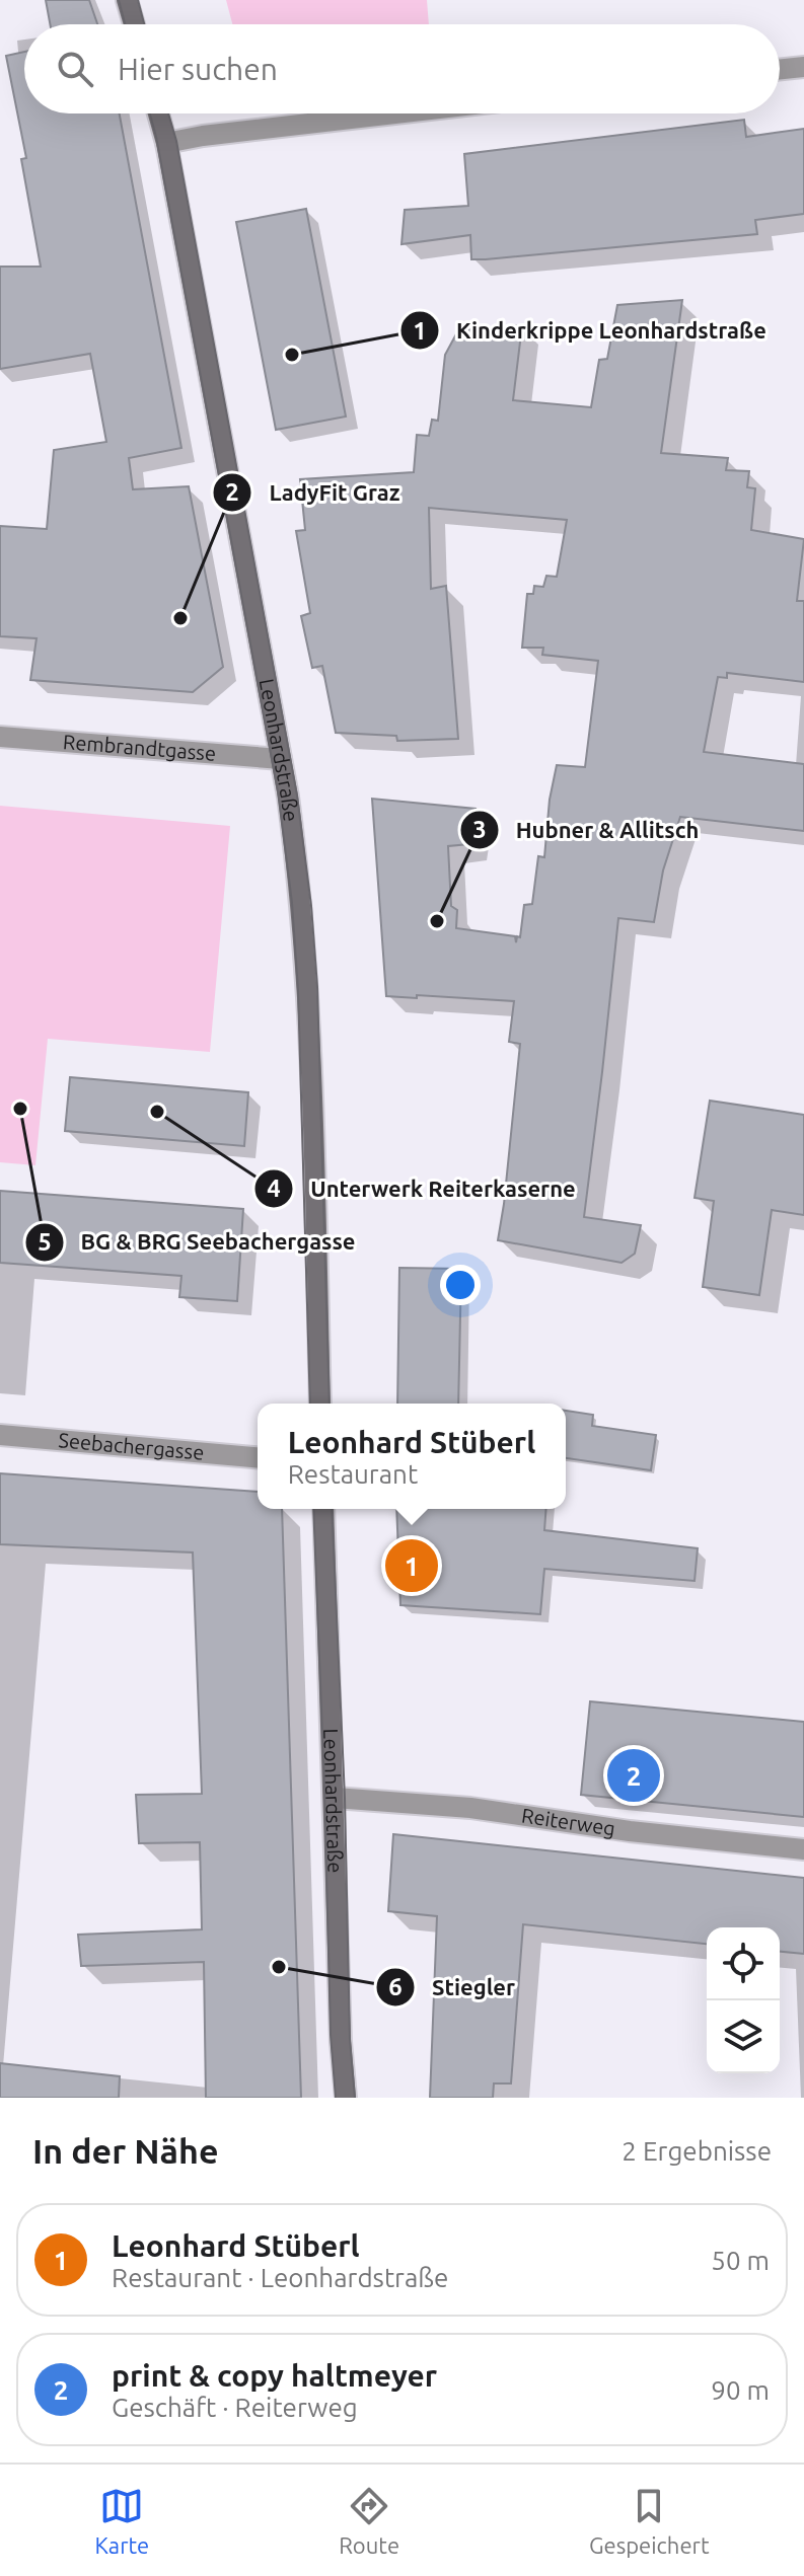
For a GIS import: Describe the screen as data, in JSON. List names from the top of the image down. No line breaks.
{"streets":{"main road":["Leonhardstraße"],"street":["Rembrandtgasse","Seebachergasse","Reiterweg"]},"crossings":[["Rembrandtgasse","Leonhardstraße"],["Leonhardstraße","Reiterweg"]],"places":["Kinderkrippe Leonhardstraße","LadyFit Graz","Hubner & Allitsch","BG & BRG Seebachergasse","Unterwerk Reiterkaserne","Stiegler"],"page":{"search":"Hier suchen","popup":["Leonhard Stüberl","Restaurant"],"pins":["1","2"],"heading":["In der Nähe","2 Ergebnisse"],"list":[{"mark":"1","name":"Leonhard Stüberl","note":"Restaurant · Leonhardstraße","value":"50 m"},{"mark":"2","name":"print & copy haltmeyer","note":"Geschäft · Reiterweg","value":"90 m"}],"nav":["Karte","Route","Gespeichert"]}}
